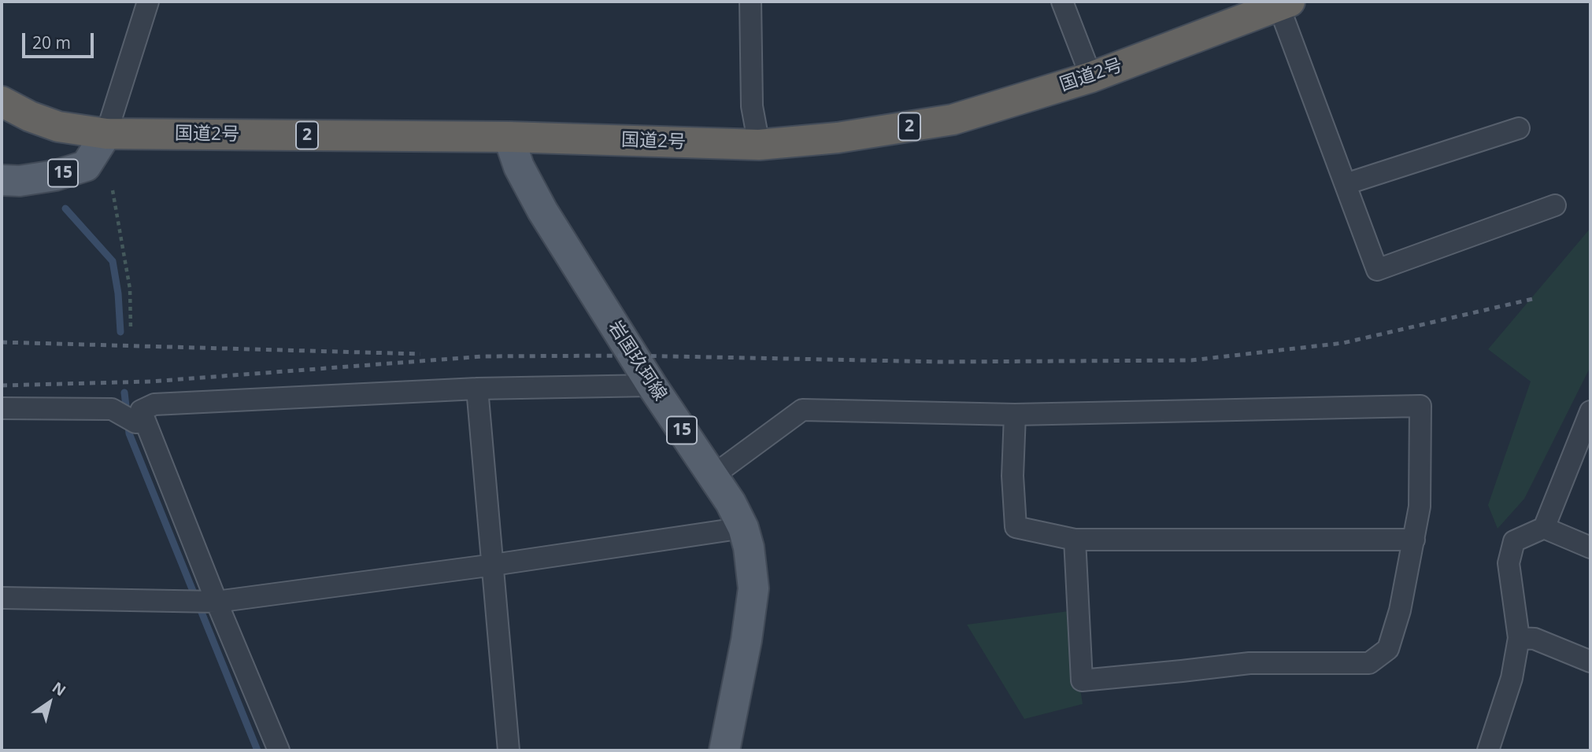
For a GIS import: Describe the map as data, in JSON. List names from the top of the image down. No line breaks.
{"streets":{"highway":["国道2号","2"],"main road":["15","岩国玖珂線"]},"crossings":[["国道2号","15"],["国道2号","岩国玖珂線"]],"scale_bar":"20 m","north":"top right"}
